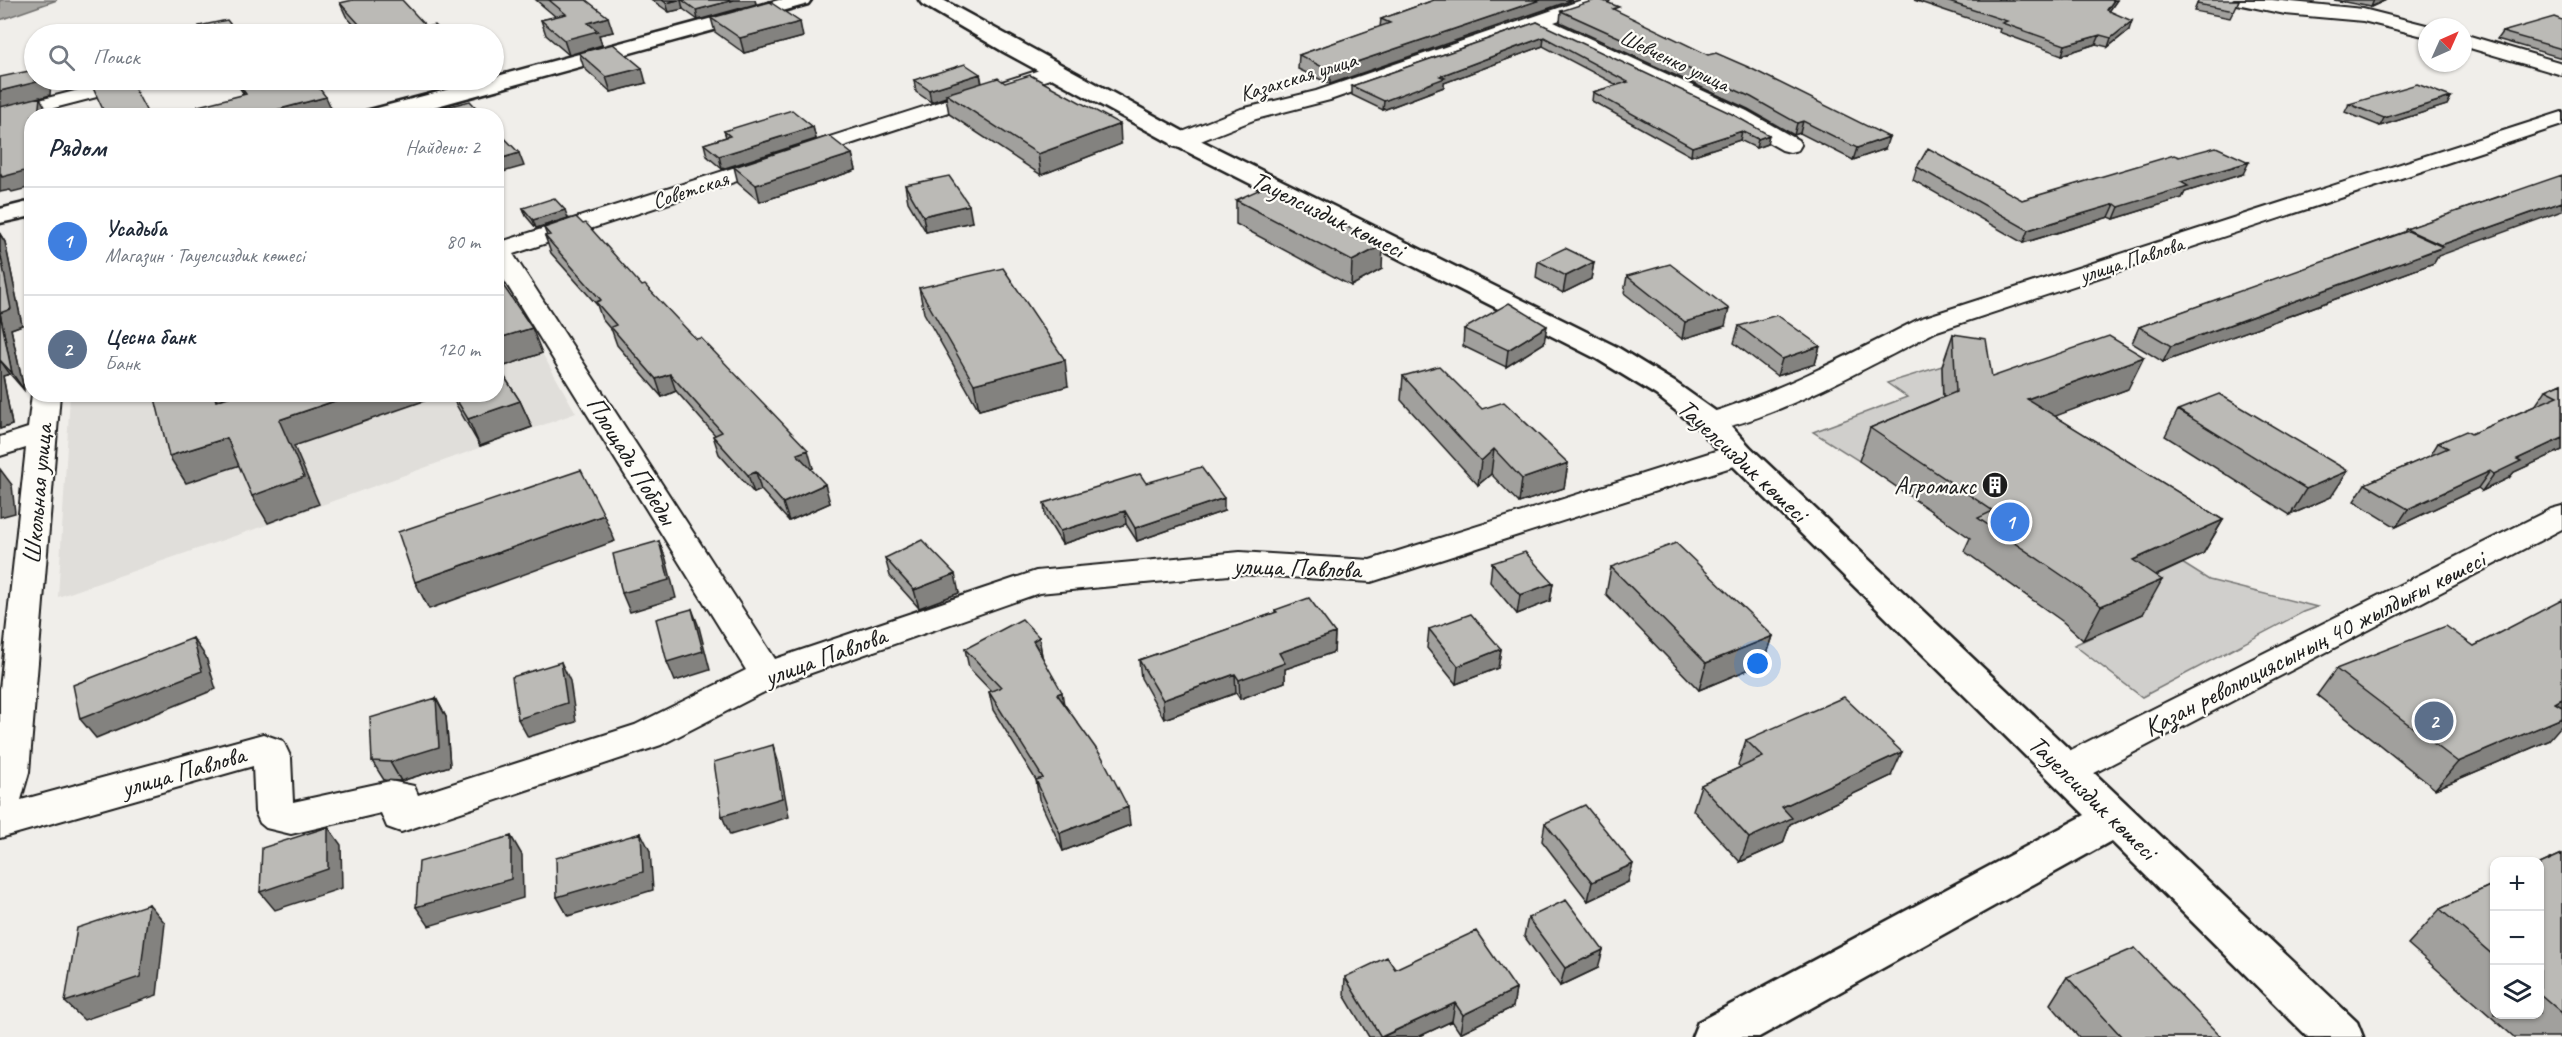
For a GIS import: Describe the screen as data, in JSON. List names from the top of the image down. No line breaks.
{"streets":{"street":["Шевченко улица","Казахская улица","Советская","Тауелсиздик көшесі","улица Павлова","Площадь Победы","Школьная улица","Қазан революциясының 40 жылдығы көшесі"]},"crossings":[["Шевченко улица","Казахская улица"],["Казахская улица","Тауелсиздик көшесі"],["Советская","Тауелсиздик көшесі"],["Тауелсиздик көшесі","улица Павлова"],["Тауелсиздик көшесі","Қазан революциясының 40 жылдығы көшесі"],["улица Павлова","Площадь Победы"]],"places":{"building":["Агромакс"]},"north":"top right","page":{"search":"Поиск","heading":["Рядом","Найдено: 2"],"list":[{"mark":"1","name":"Усадьба","note":"Магазин · Тауелсиздик көшесі","value":"80 m"},{"mark":"2","name":"Цесна банк","note":"Банк","value":"120 m"}],"pins":["1","2"],"map_buttons":["+","−"]}}
